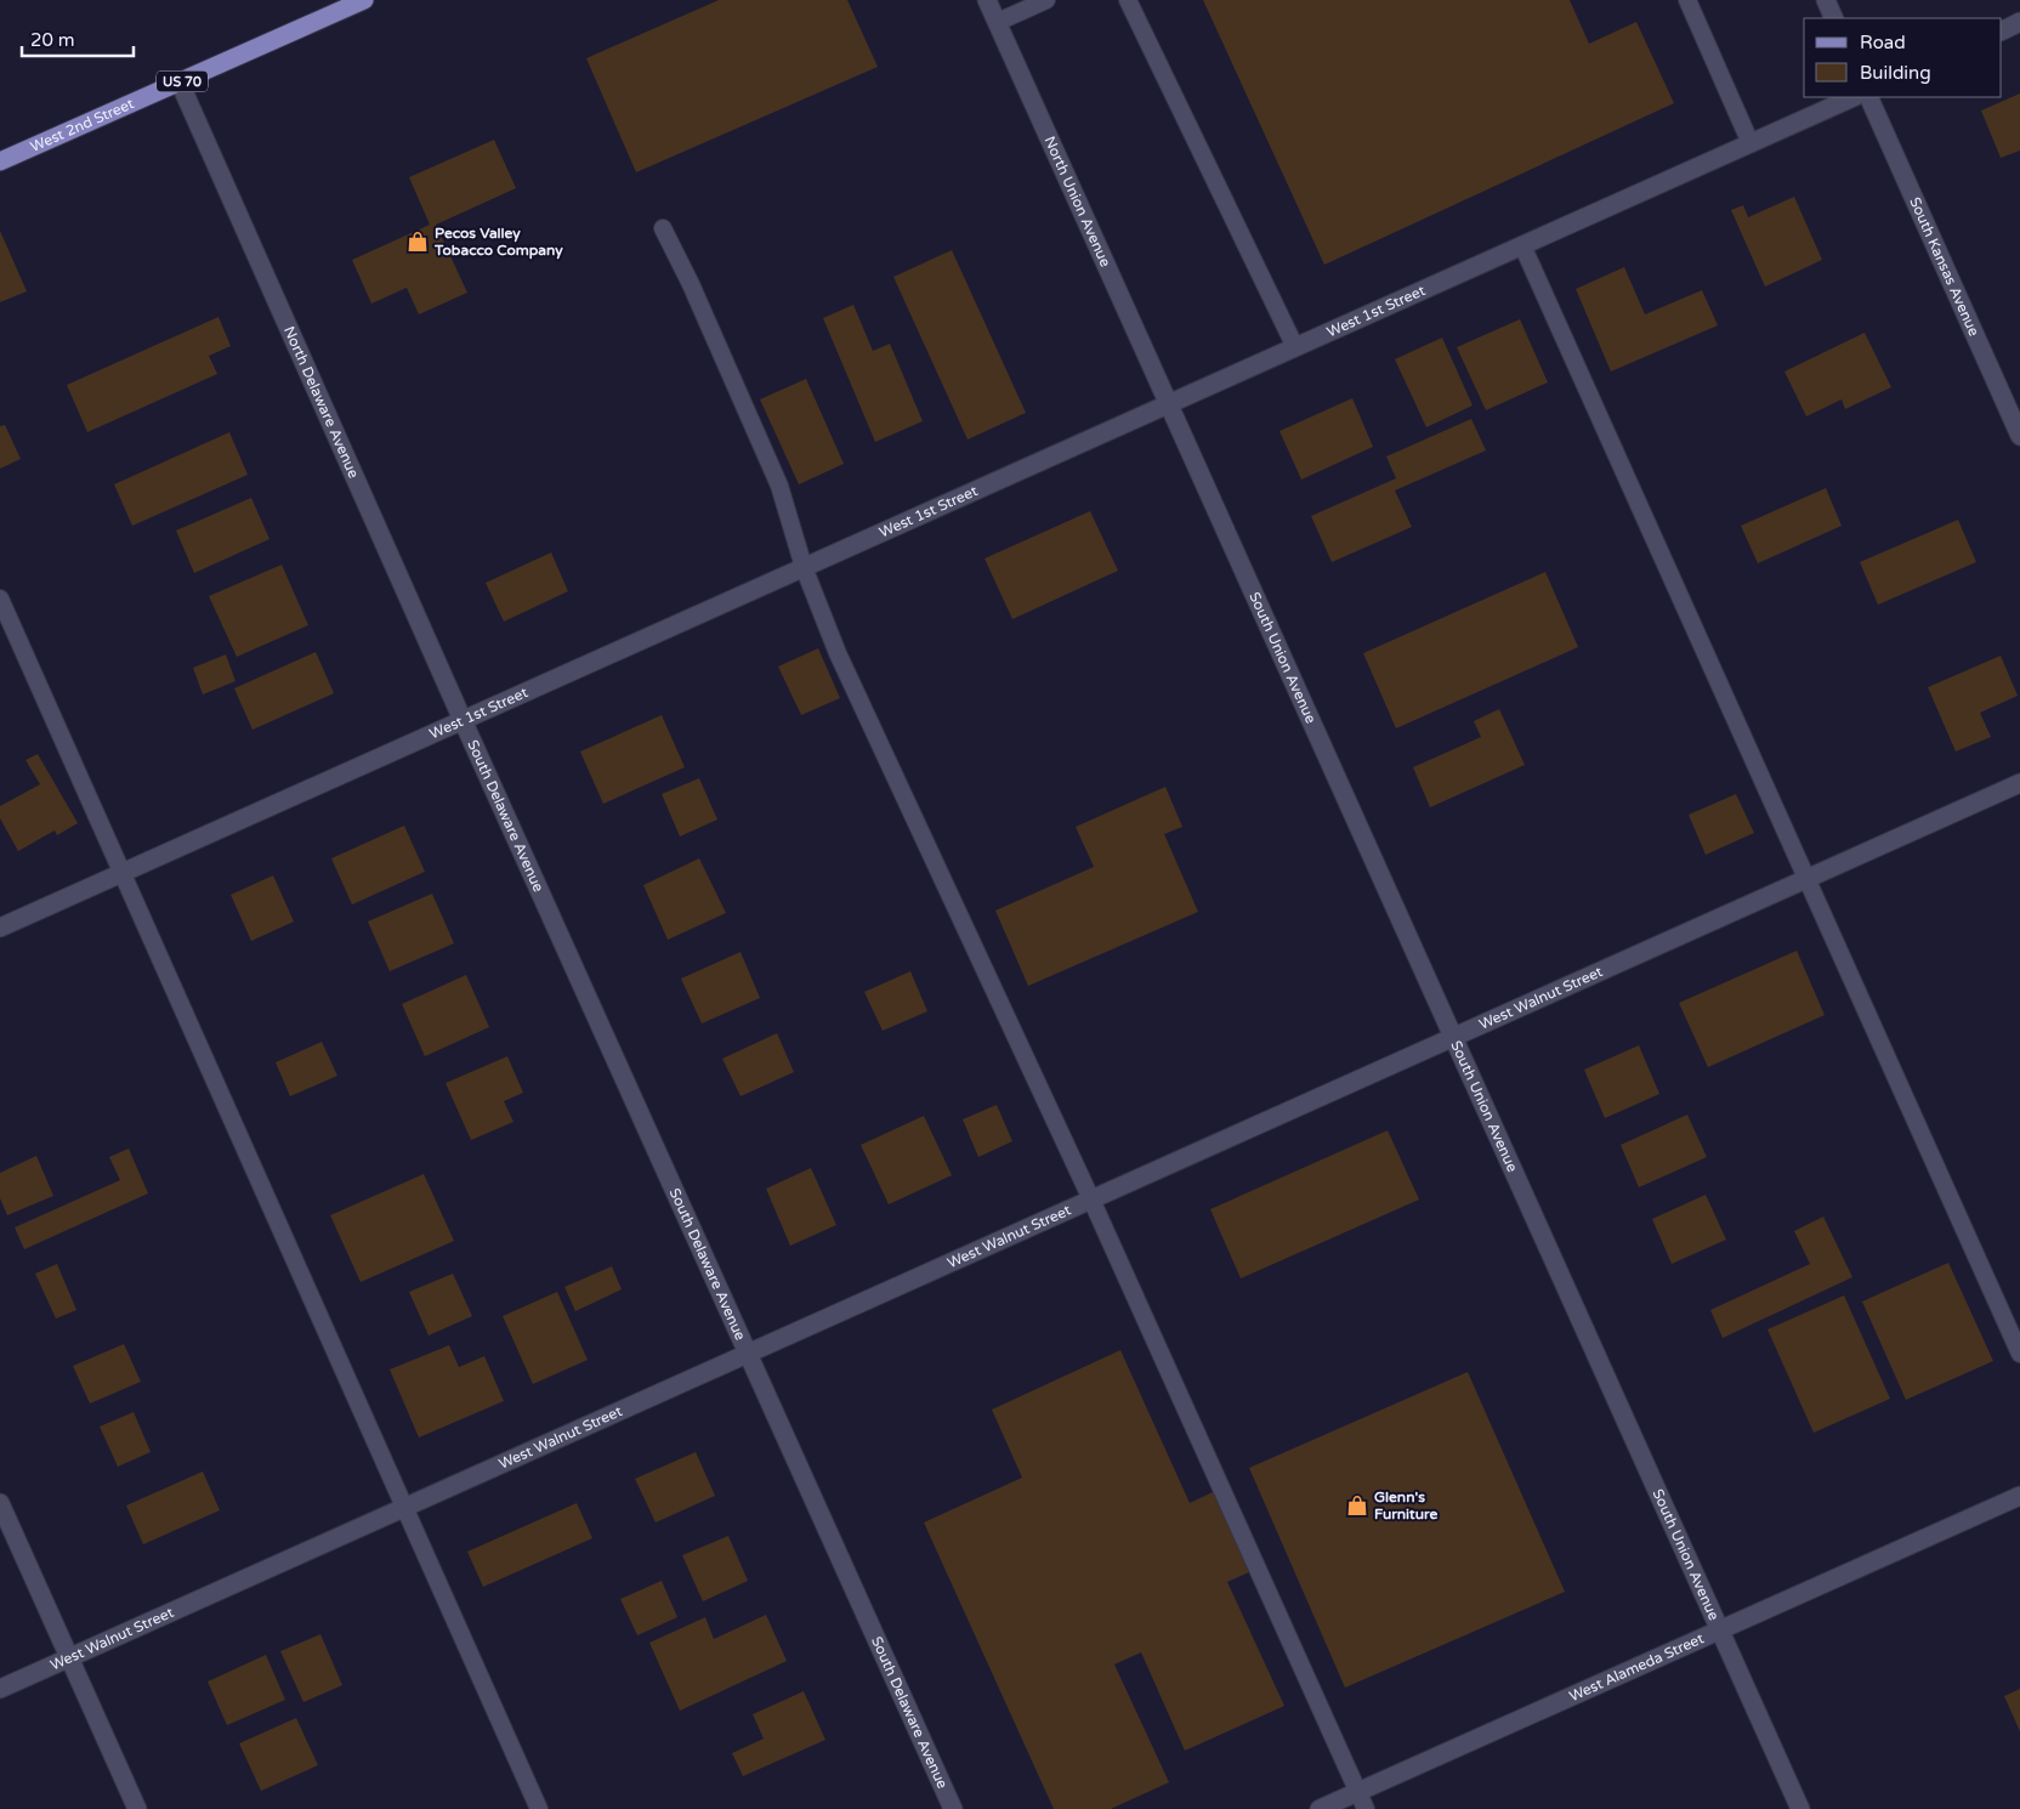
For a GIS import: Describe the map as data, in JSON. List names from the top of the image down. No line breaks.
{"streets":{"main road":["US 70","West 2nd Street"],"street":["North Union Avenue","South Kansas Avenue","West 1st Street","North Delaware Avenue","South Union Avenue","South Delaware Avenue","West Walnut Street","West Alameda Street"]},"crossings":[["West 2nd Street","North Delaware Avenue"],["North Union Avenue","West 1st Street"],["North Union Avenue","South Union Avenue"],["West 1st Street","North Delaware Avenue"],["West 1st Street","South Union Avenue"],["West 1st Street","South Delaware Avenue"],["North Delaware Avenue","South Delaware Avenue"],["South Union Avenue","West Walnut Street"],["South Union Avenue","West Alameda Street"],["South Delaware Avenue","West Walnut Street"]],"places":{"shop":["Pecos Valley Tobacco Company","Glenn's Furniture"]},"legend":["Road","Building"],"scale_bar":"20 m"}
